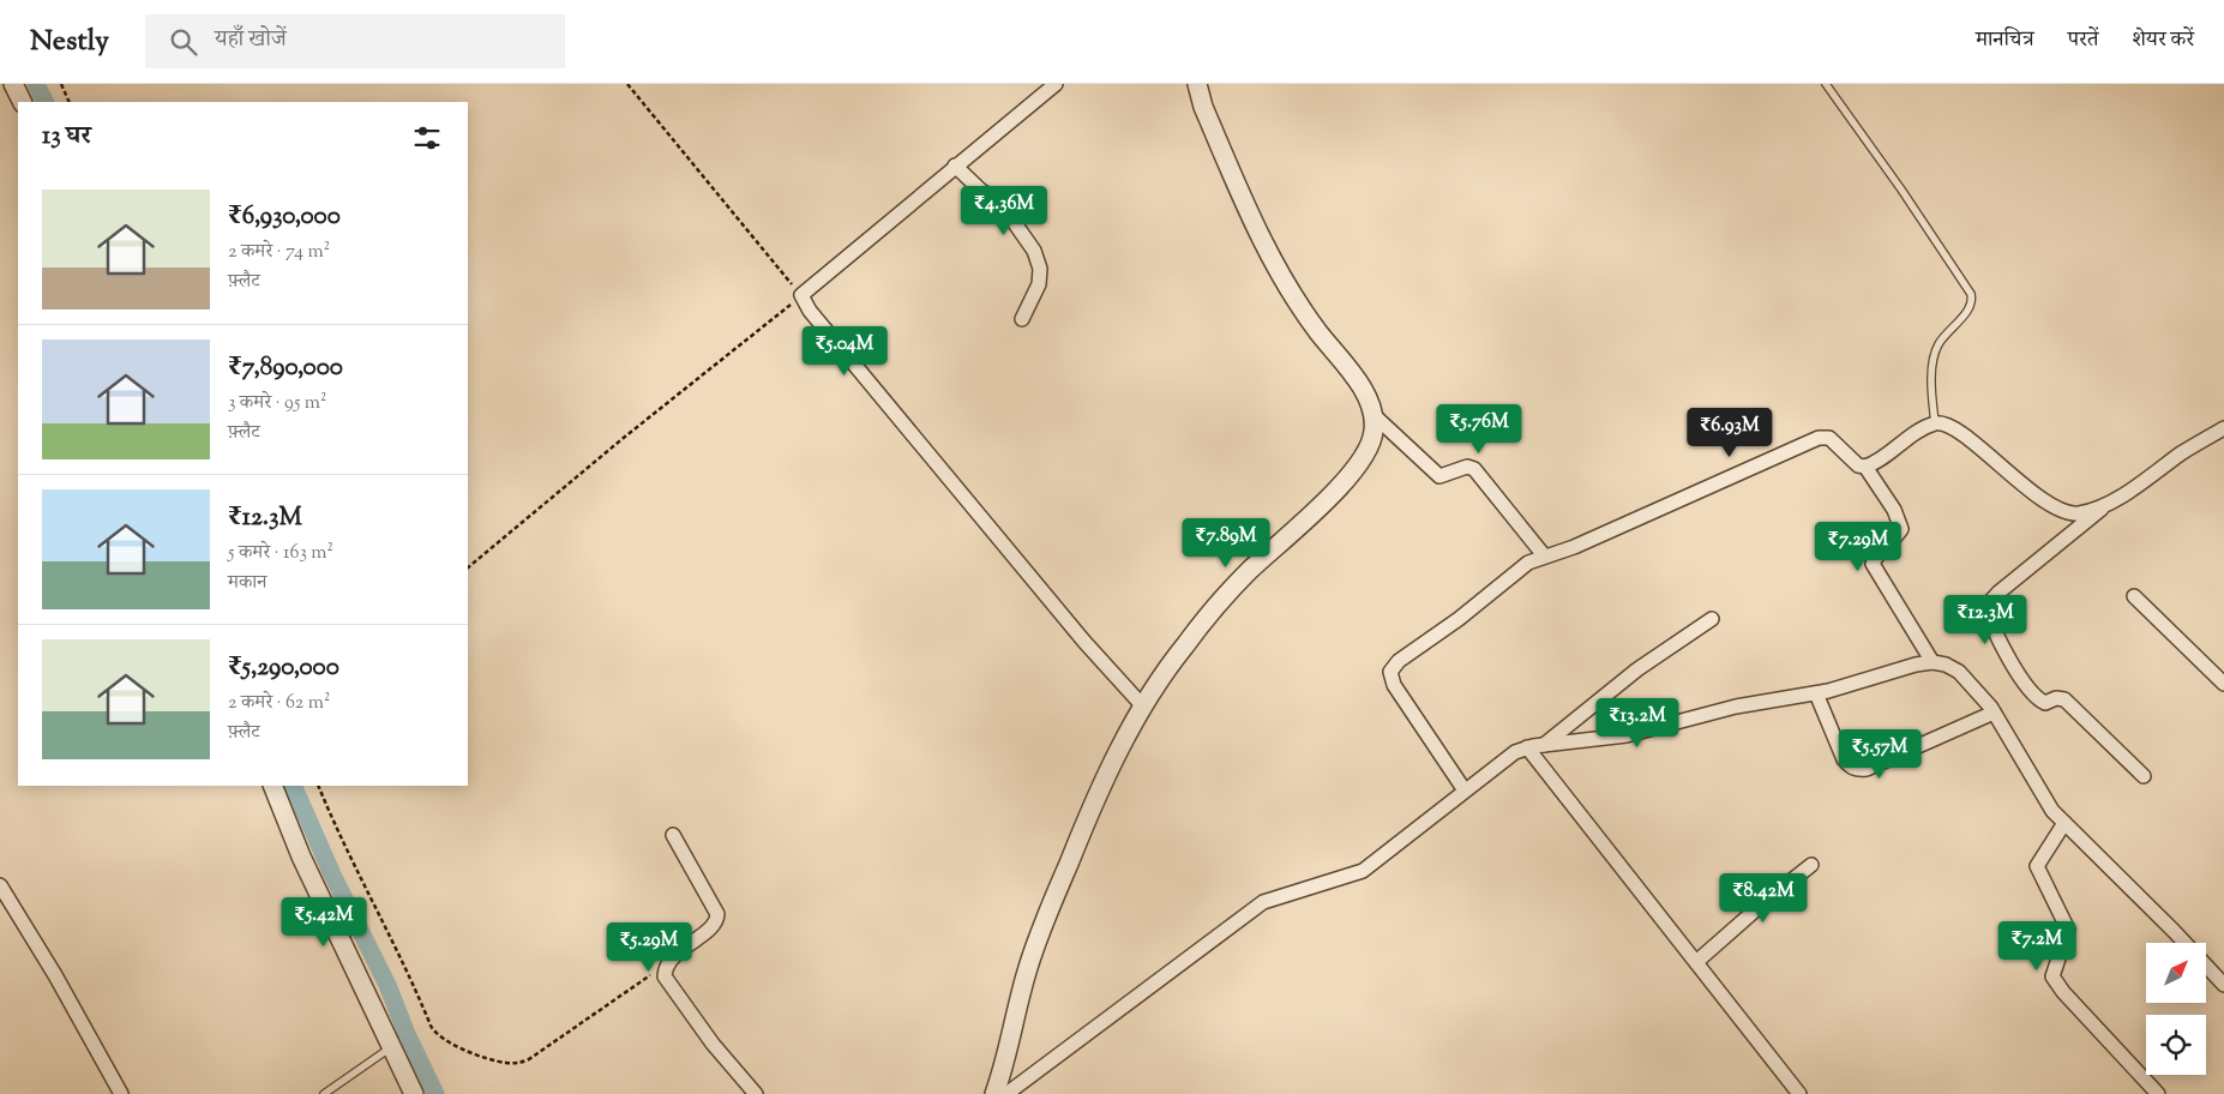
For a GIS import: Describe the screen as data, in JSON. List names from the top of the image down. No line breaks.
{"north":"top right","page":{"header":"Nestly","search":"यहाँ खोजें","nav":["मानचित्र","परतें","शेयर करें"],"heading":"13 घर","list":[{"name":"₹6,930,000","note":"2 कमरे · 74 m² · फ़्लैट"},{"name":"₹7,890,000","note":"3 कमरे · 95 m² · फ़्लैट"},{"name":"₹12.3M","note":"5 कमरे · 163 m² · मकान"},{"name":"₹5,290,000","note":"2 कमरे · 62 m² · फ़्लैट"}],"price":["₹4.36M","₹5.04M","₹5.76M","₹6.93M","₹7.89M","₹7.29M","₹12.3M","₹13.2M","₹5.57M","₹8.42M","₹5.42M","₹7.2M","₹5.29M"]}}
